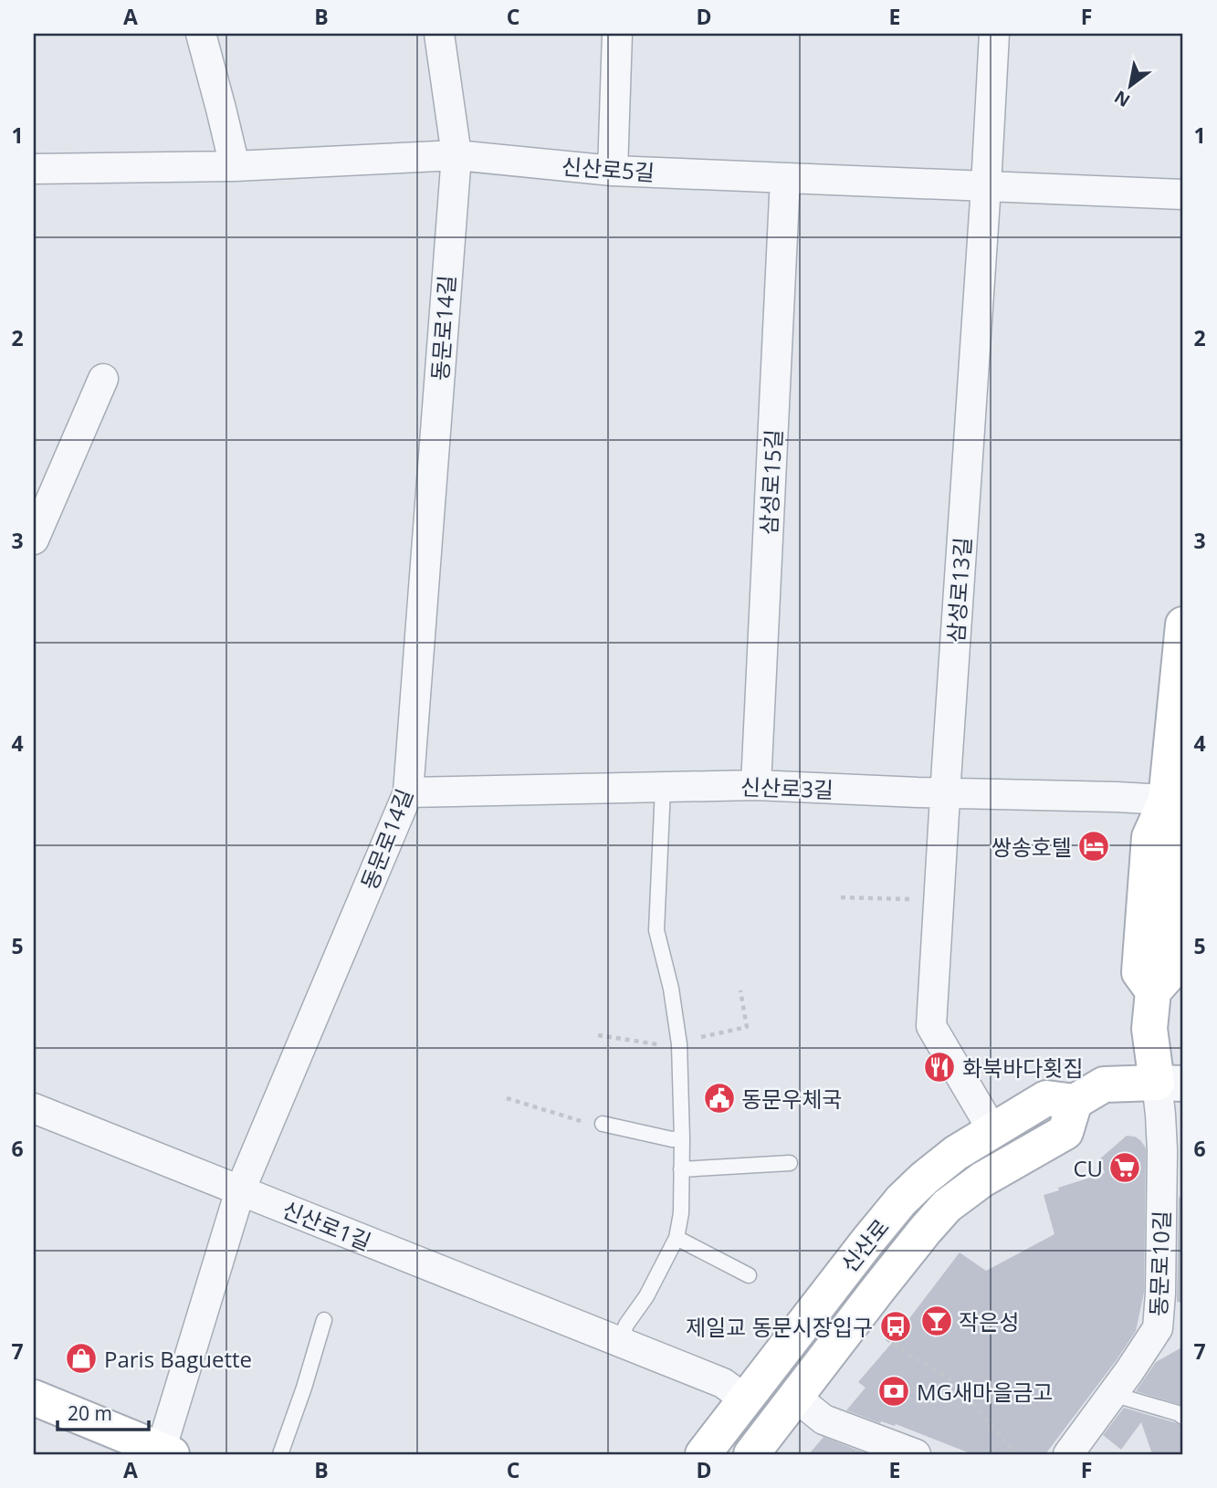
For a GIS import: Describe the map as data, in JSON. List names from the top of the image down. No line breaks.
{"streets":{"main road":["신산로"],"street":["신산로5길","동문로14길","삼성로15길","삼성로13길","신산로3길","신산로1길","동문로10길"]},"crossings":[["신산로5길","동문로14길"],["신산로5길","삼성로15길"],["신산로5길","삼성로13길"],["동문로14길","신산로3길"],["동문로14길","신산로1길"],["삼성로15길","신산로3길"],["삼성로13길","신산로3길"],["삼성로13길","신산로"],["신산로1길","신산로"]],"places":{"hotel":["쌍송호텔"],"restaurant":["화북바다횟집"],"public building":["동문우체국"],"supermarket":["CU"],"bar":["작은성"],"bus stop":["제일교 동문시장입구"],"shop":["Paris Baguette"],"bank":["MG새마을금고"]},"scale_bar":"20 m","north":"bottom left","grid":{"columns":["A","B","C","D","E","F"],"rows":["1","2","3","4","5","6","7"]}}
